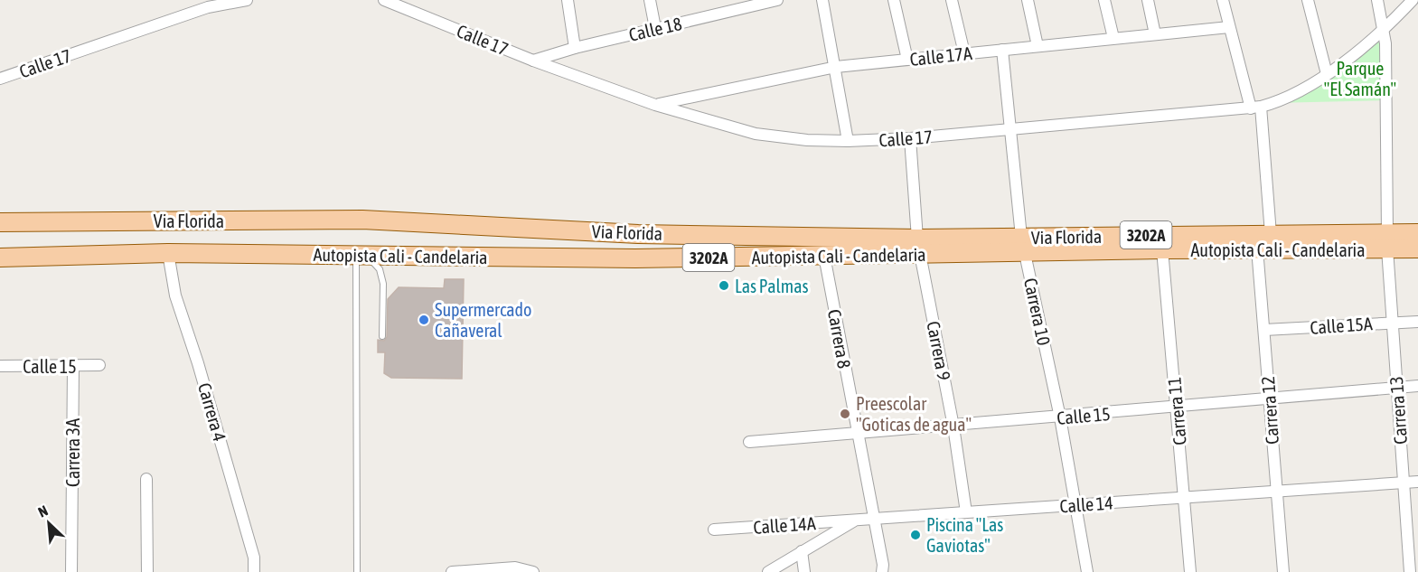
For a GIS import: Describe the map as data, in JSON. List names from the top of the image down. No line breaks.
{"streets":{"main road":["Via Florida","3202A","Autopista Cali - Candelaria"],"street":["Calle 18","Calle 17","Calle 17A","Carrera 10","Calle 15A","Carrera 8","Carrera 9","Calle 15","Carrera 12","Carrera 13","Carrera 11","Carrera 4","Carrera 3A","Calle 14","Calle 14A"]},"crossings":[["Calle 18","Calle 17"],["Calle 17","Calle 17A"],["Calle 17","Carrera 10"],["Calle 17","Carrera 9"],["Calle 17","Carrera 13"],["Calle 17A","Carrera 10"],["Via Florida","Autopista Cali - Candelaria"],["Via Florida","Carrera 10"],["Via Florida","Carrera 9"],["Via Florida","Carrera 13"],["Autopista Cali - Candelaria","Carrera 10"],["Autopista Cali - Candelaria","Carrera 8"],["Autopista Cali - Candelaria","Carrera 9"],["Autopista Cali - Candelaria","Carrera 12"],["Autopista Cali - Candelaria","Carrera 13"],["Autopista Cali - Candelaria","Carrera 11"],["Autopista Cali - Candelaria","Carrera 4"],["Carrera 10","Calle 15"],["Carrera 10","Calle 14"],["Calle 15A","Carrera 12"],["Calle 15A","Carrera 13"],["Carrera 8","Calle 15"],["Carrera 8","Calle 14"],["Carrera 9","Calle 15"],["Carrera 9","Calle 14"],["Calle 15","Carrera 12"],["Calle 15","Carrera 13"],["Calle 15","Carrera 11"],["Calle 15","Carrera 3A"],["Carrera 12","Calle 14"],["Carrera 13","Calle 14"],["Carrera 11","Calle 14"],["Calle 14","Calle 14A"]],"parks":["Parque \"El Samán\""],"places":["Las Palmas","Supermercado Cañaveral","Preescolar \"Goticas de agua\"","Piscina \"Las Gaviotas\""],"north":"top left"}
